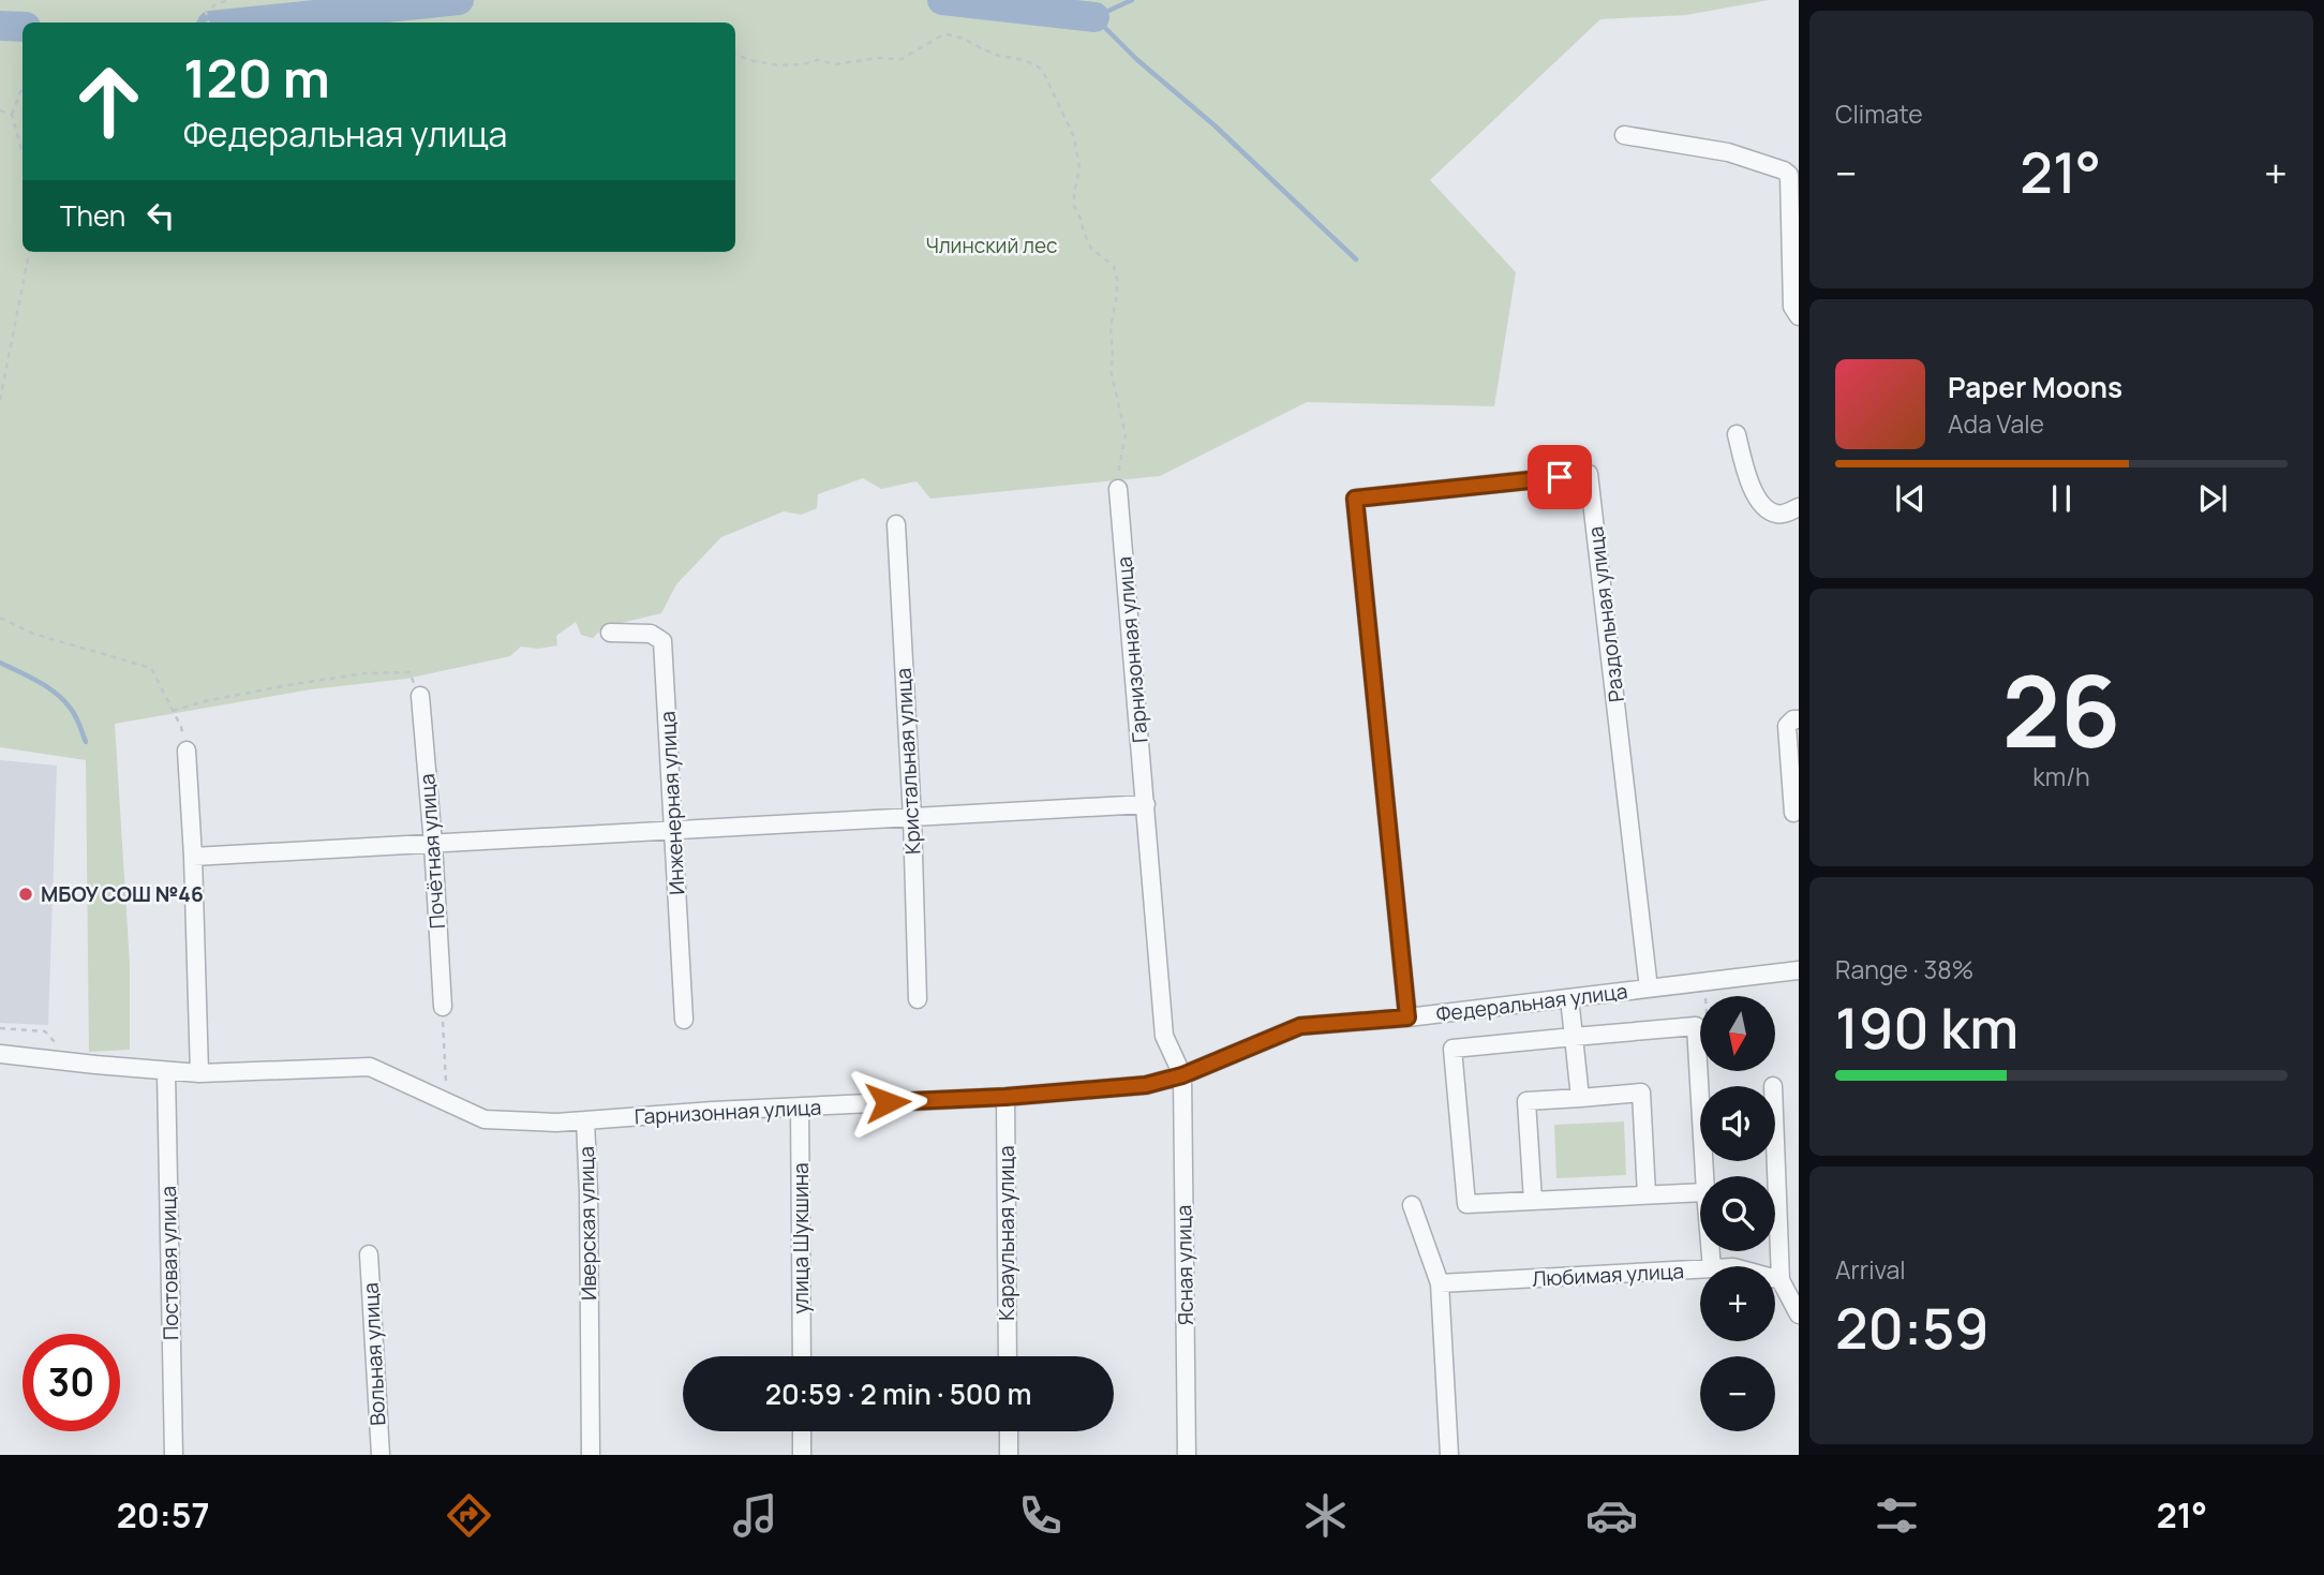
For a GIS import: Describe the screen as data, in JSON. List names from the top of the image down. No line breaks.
{"streets":{"street":["Раздольная улица","Гарнизонная улица","Кристальная улица","Инженерная улица","Почётная улица","Федеральная улица","Иверская улица","Караульная улица","улица Шукшина","Постовая улица","Ясная улица","Любимая улица","Вольная улица"]},"crossings":[["Раздольная улица","Федеральная улица"],["Гарнизонная улица","Федеральная улица"],["Гарнизонная улица","Иверская улица"],["Гарнизонная улица","Караульная улица"],["Гарнизонная улица","улица Шукшина"],["Гарнизонная улица","Ясная улица"],["Федеральная улица","Ясная улица"],["Иверская улица","Постовая улица"]],"parks":["Члинский лес"],"places":["МБОУ СОШ №46"],"north":"bottom","page":{"tile":["Climate",["26","km/h"],["Range · 38%","190 km"],["Arrival","20:59"]],"turn":["120 m","Федеральная улица"],"heat":["−","21°","+"],"then":"Then","song":["Paper Moons","Ada Vale"],"map_buttons":["+","−"],"limit":"30","trip":"20:59 · 2 min · 500 m","tabs":["20:57","21°"]}}
